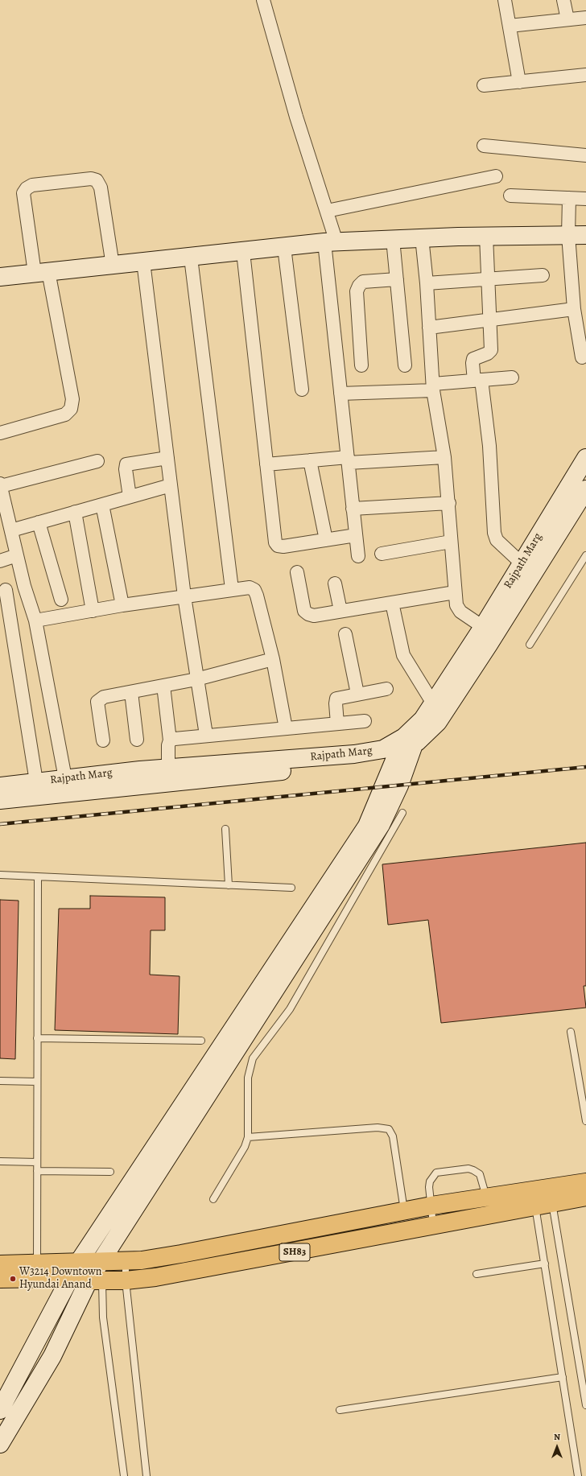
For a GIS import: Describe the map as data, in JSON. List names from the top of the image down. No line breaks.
{"streets":{"main road":["SH83"],"street":["Rajpath Marg"]},"crossings":[["Rajpath Marg","SH83"]],"places":["W3214 Downtown Hyundai Anand"],"north":"top"}
